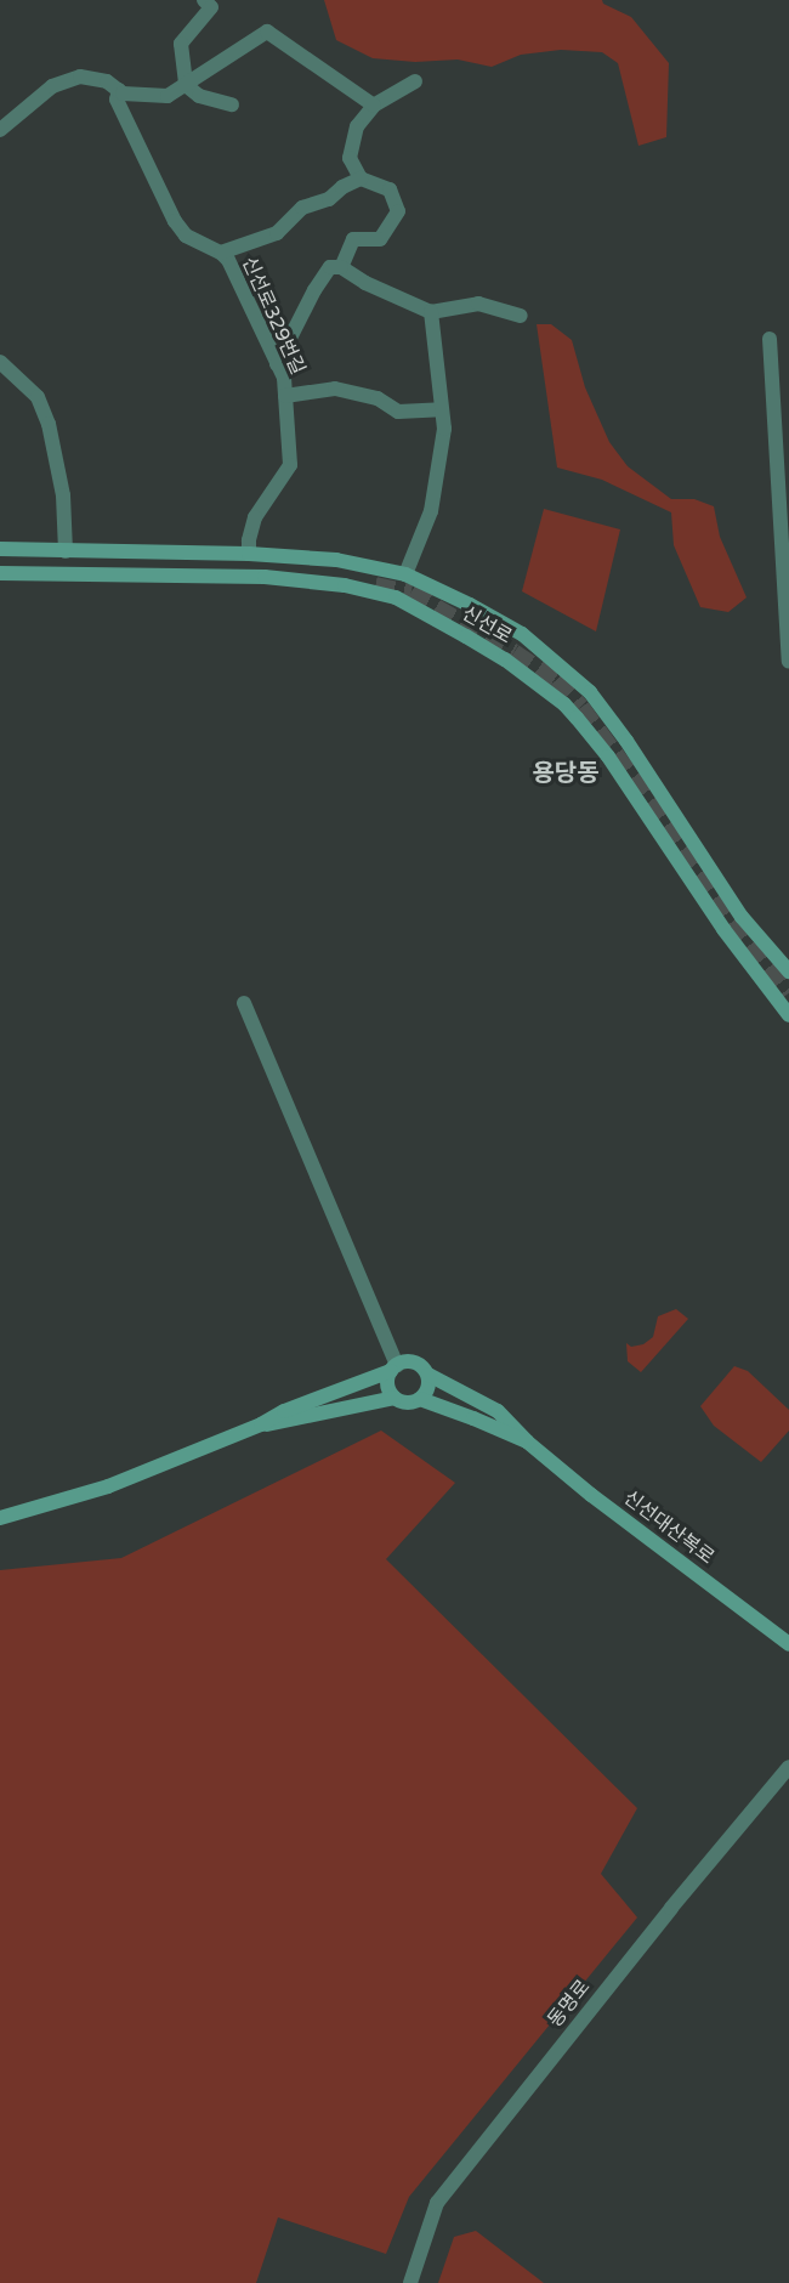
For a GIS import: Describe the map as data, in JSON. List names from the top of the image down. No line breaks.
{"streets":{"main road":["신선로","신선대산복로"],"street":["신선로329번길","동명로"]},"crossings":[["신선로329번길","신선로"]],"districts":["용당동"]}
